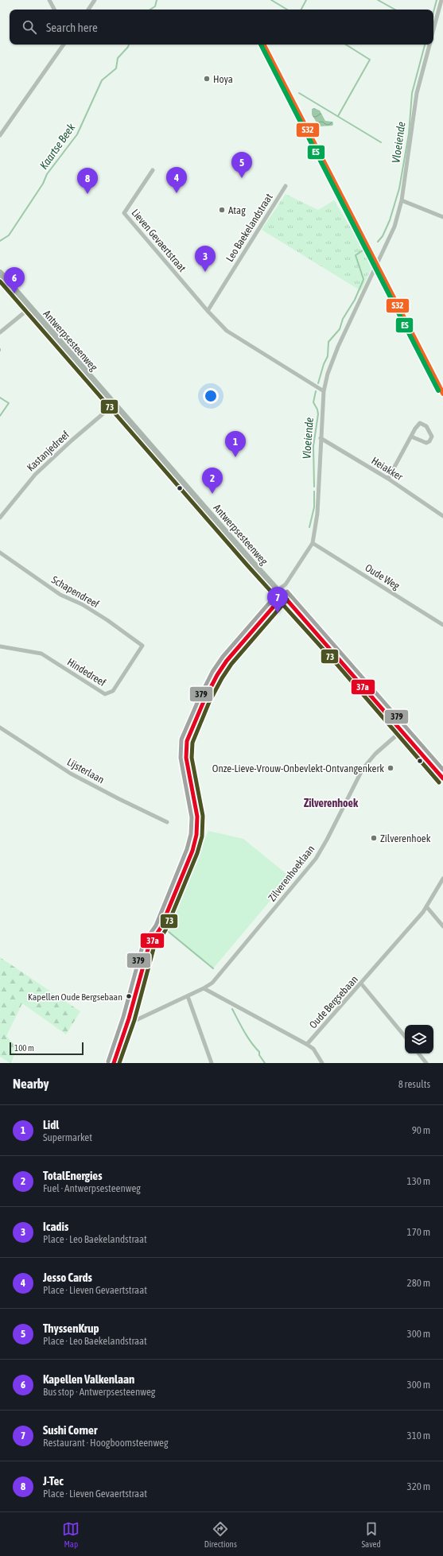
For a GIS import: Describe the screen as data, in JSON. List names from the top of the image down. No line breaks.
{"streets":{"main road":["Antwerpsesteenweg"],"street":["Leo Baekelandstraat","Lieven Gevaertstraat","Kastanjedreef","Heiakker","Oude Weg","Schapendreef","Hindedreef","Lijsterlaan","Zilverenhoeklaan","Oude Bergsebaan"]},"crossings":[["Leo Baekelandstraat","Lieven Gevaertstraat"],["Antwerpsesteenweg","Kastanjedreef"],["Antwerpsesteenweg","Zilverenhoeklaan"],["Schapendreef","Hindedreef"]],"districts":["Zilverenhoek"],"water":["Vloeiende","Kaartse Beek"],"places":["Hoya","Atag","Onze-Lieve-Vrouw-Onbevlekt-Ontvangenkerk","Zilverenhoek","Kapellen Oude Bergsebaan"],"lines":["transit line S32","transit line ES","transit line 73","transit line 379","transit line 37a"],"scale_bar":"100 m","page":{"search":"Search here","pins":["5","4","8","3","6","1","2","7"],"scale":"100 m","heading":["Nearby","8 results"],"list":[{"mark":"1","name":"Lidl","note":"Supermarket","value":"90 m"},{"mark":"2","name":"TotalEnergies","note":"Fuel · Antwerpsesteenweg","value":"130 m"},{"mark":"3","name":"Icadis","note":"Place · Leo Baekelandstraat","value":"170 m"},{"mark":"4","name":"Jesso Cards","note":"Place · Lieven Gevaertstraat","value":"280 m"},{"mark":"5","name":"ThyssenKrup","note":"Place · Leo Baekelandstraat","value":"300 m"},{"mark":"6","name":"Kapellen Valkenlaan","note":"Bus stop · Antwerpsesteenweg","value":"300 m"},{"mark":"7","name":"Sushi Corner","note":"Restaurant · Hoogboomsteenweg","value":"310 m"},{"mark":"8","name":"J-Tec","note":"Place · Lieven Gevaertstraat","value":"320 m"}],"nav":["Map","Directions","Saved"]}}
